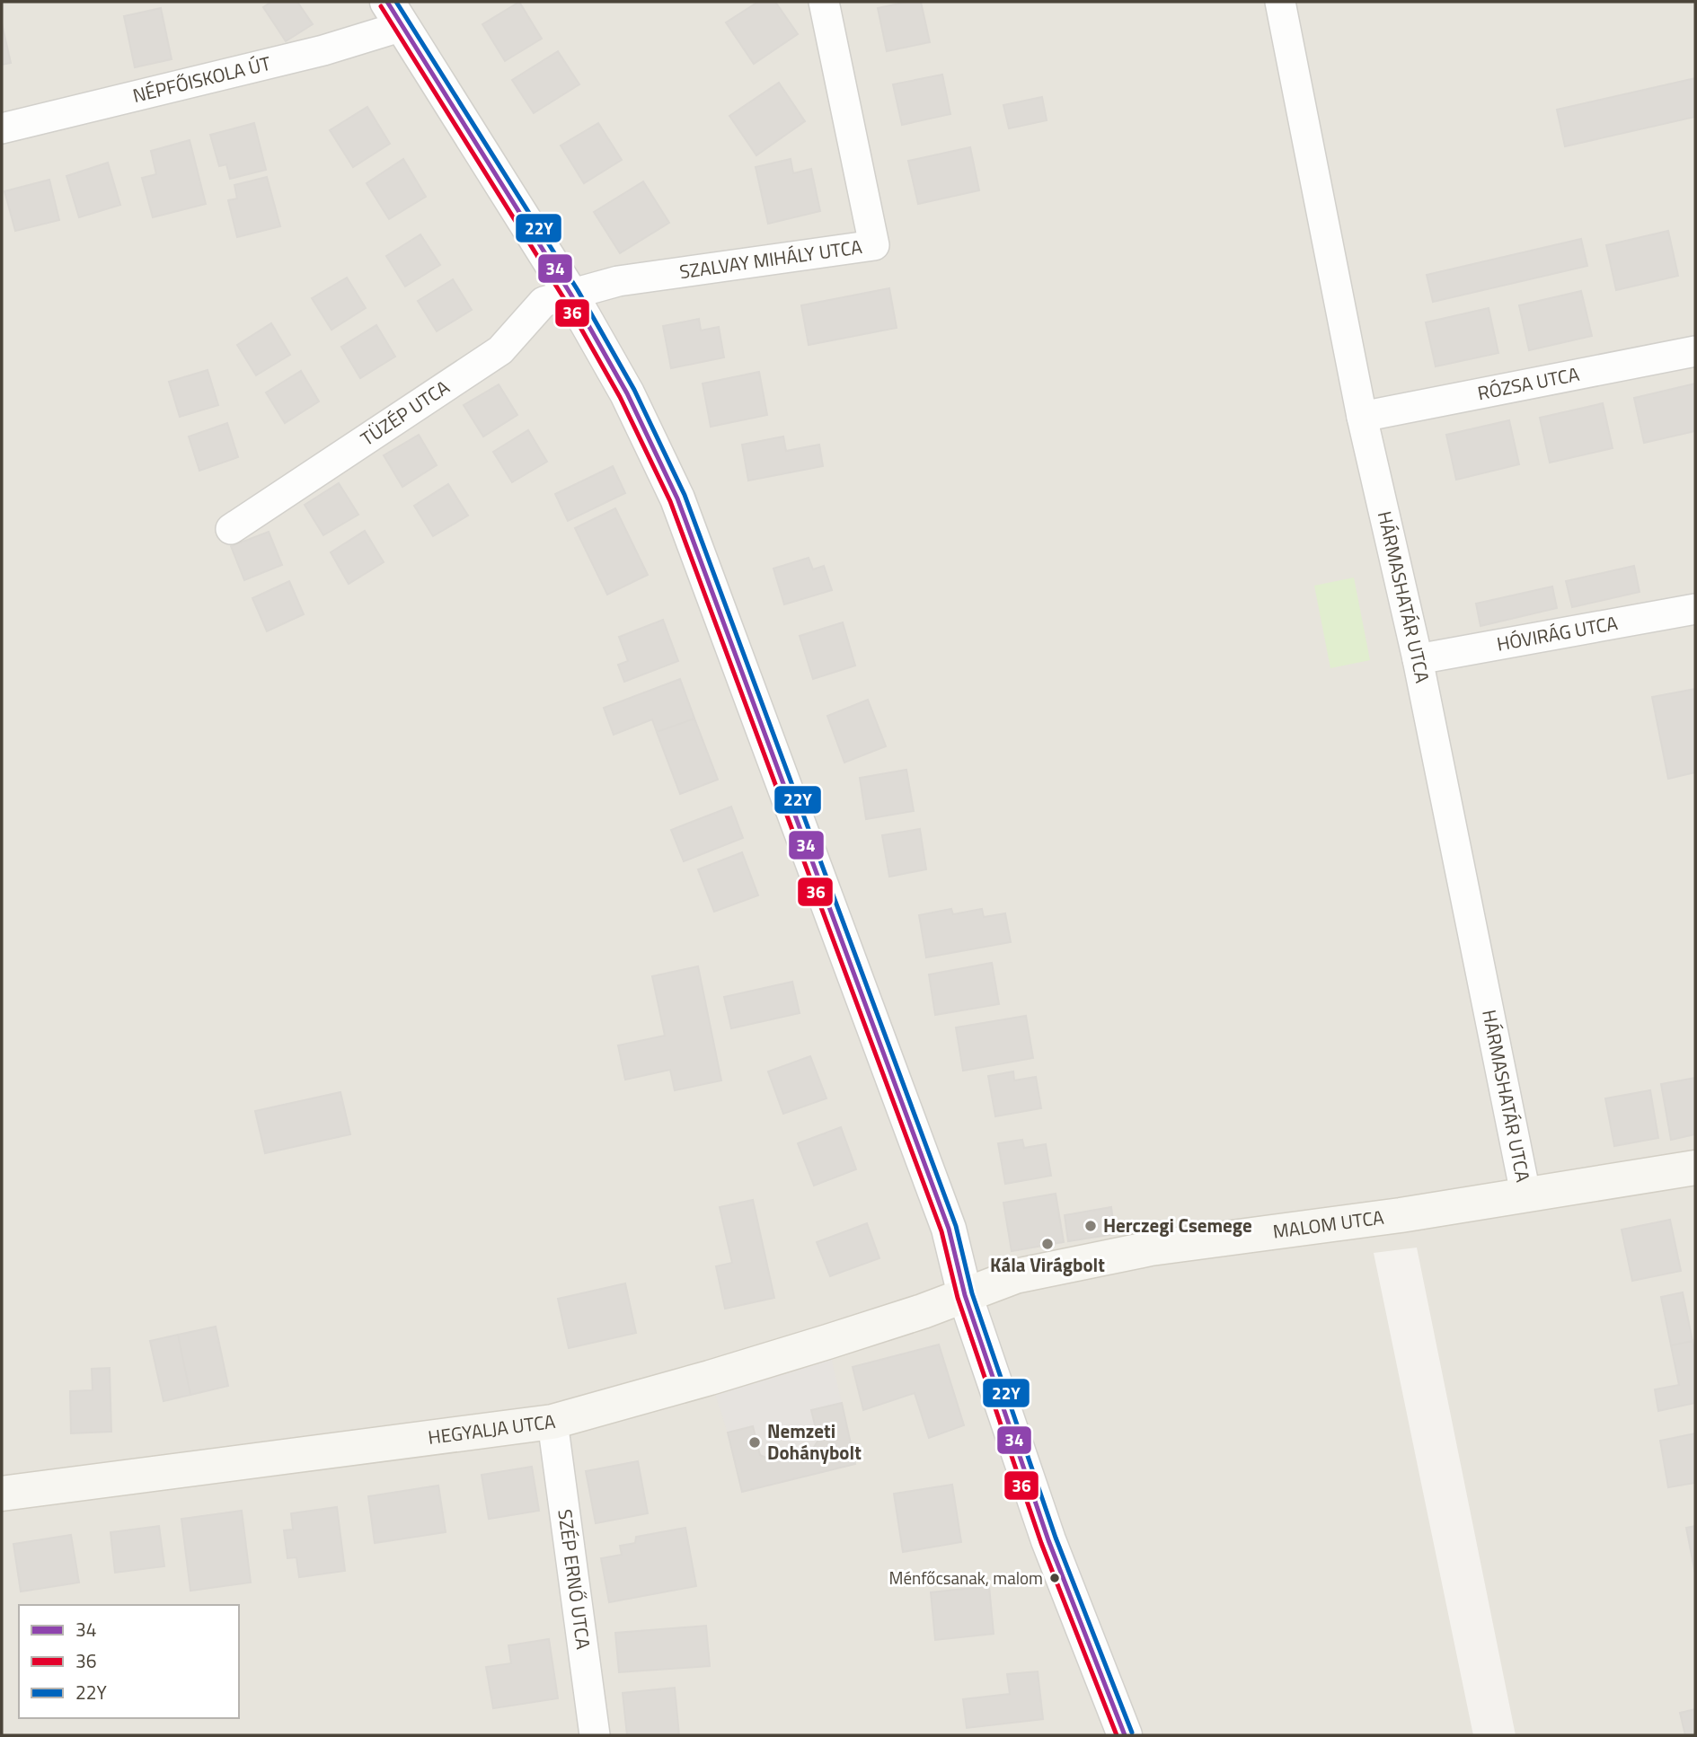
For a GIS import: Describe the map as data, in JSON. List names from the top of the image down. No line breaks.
{"streets":{"main road":["MALOM UTCA","HEGYALJA UTCA"],"street":["NÉPFŐISKOLA ÚT","SZALVAY MIHÁLY UTCA","RÓZSA UTCA","TÜZÉP UTCA","HÁRMASHATÁR UTCA","HÓVIRÁG UTCA","SZÉP ERNŐ UTCA"]},"crossings":[["SZALVAY MIHÁLY UTCA","TÜZÉP UTCA"],["RÓZSA UTCA","HÁRMASHATÁR UTCA"],["HÁRMASHATÁR UTCA","HÓVIRÁG UTCA"],["HÁRMASHATÁR UTCA","MALOM UTCA"],["MALOM UTCA","HEGYALJA UTCA"],["HEGYALJA UTCA","SZÉP ERNŐ UTCA"]],"places":["Herczegi Csemege","Kála Virágbolt","Nemzeti Dohánybolt","Ménfőcsanak, malom"],"lines":["transit line 34","transit line 22Y","transit line 36"],"legend":["34","36","22Y"]}
